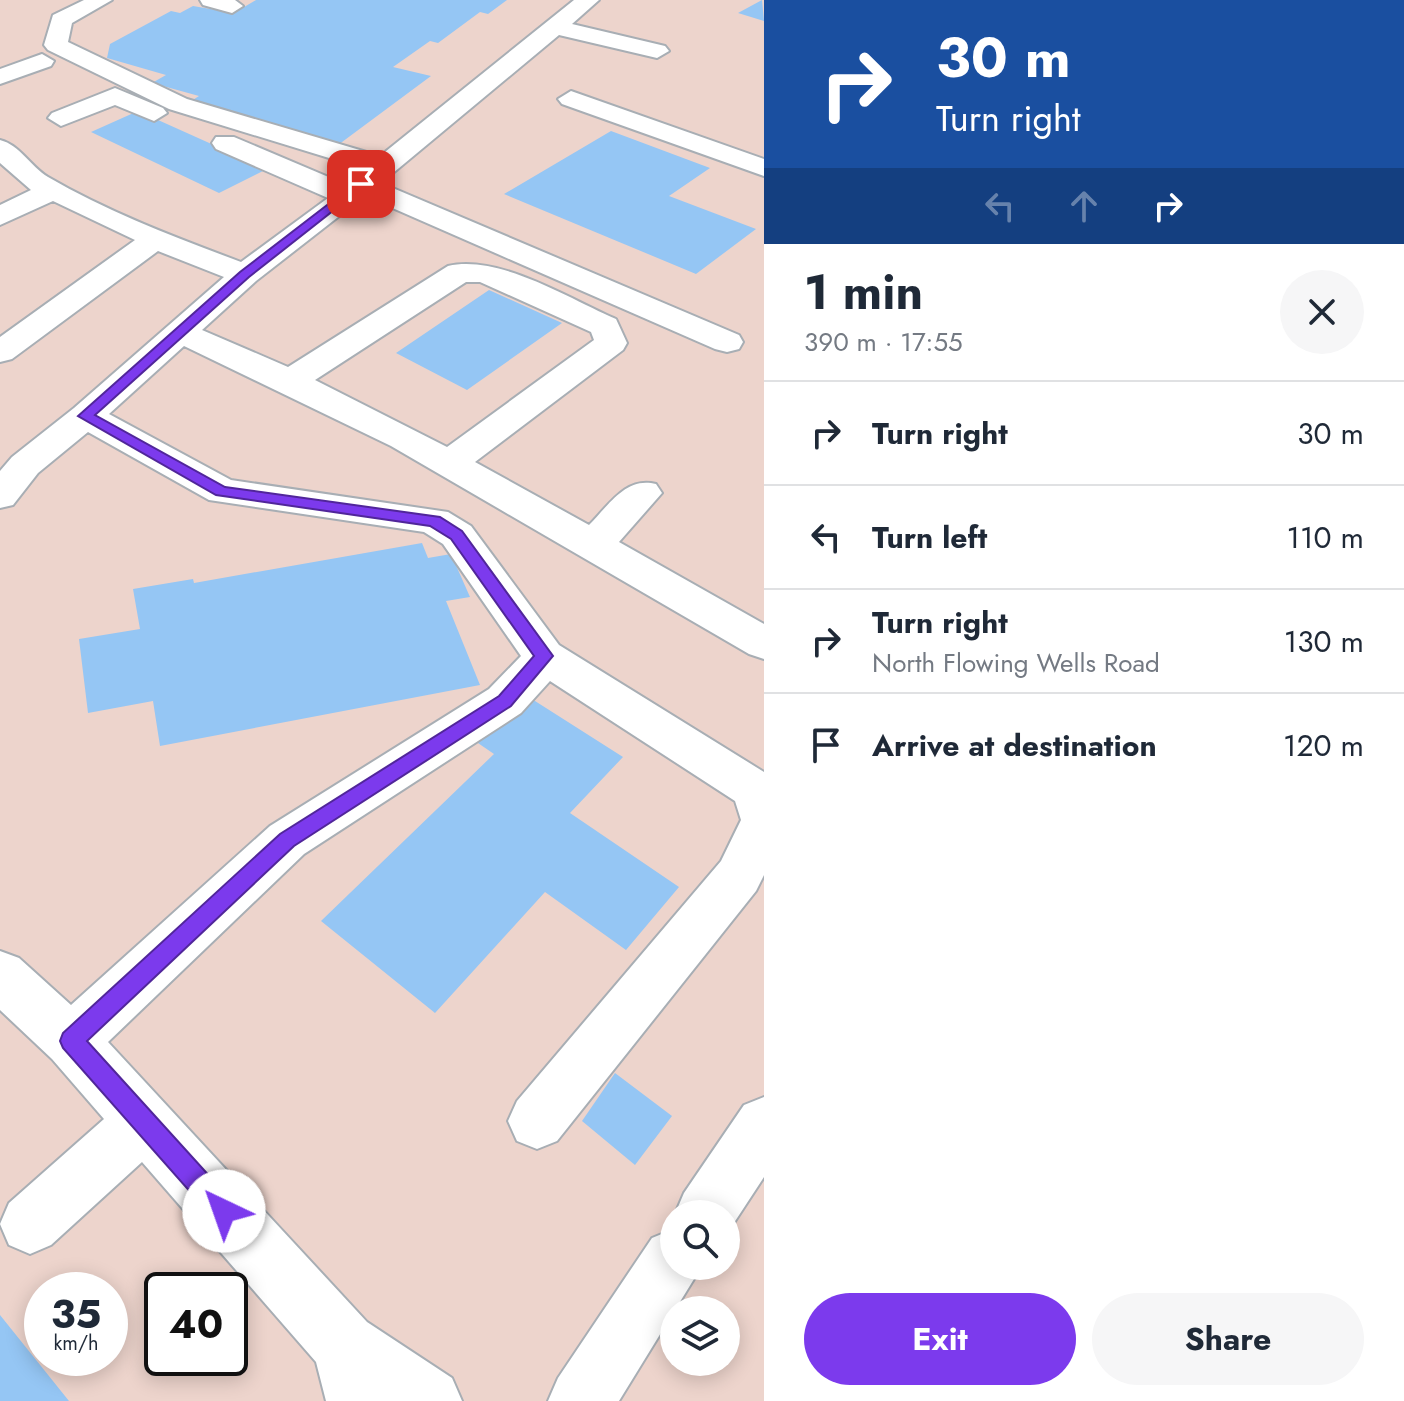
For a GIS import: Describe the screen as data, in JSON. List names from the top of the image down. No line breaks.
{"page":{"turn":["30 m","Turn right"],"heading":["1 min","390 m · 17:55"],"list":[{"name":"Turn right","value":"30 m"},{"name":"Turn left","value":"110 m"},{"name":"Turn right","note":"North Flowing Wells Road","value":"130 m"},{"name":"Arrive at destination","value":"120 m"}],"speed":"35 km/h","limit":"40","buttons":["Exit","Share"]}}
